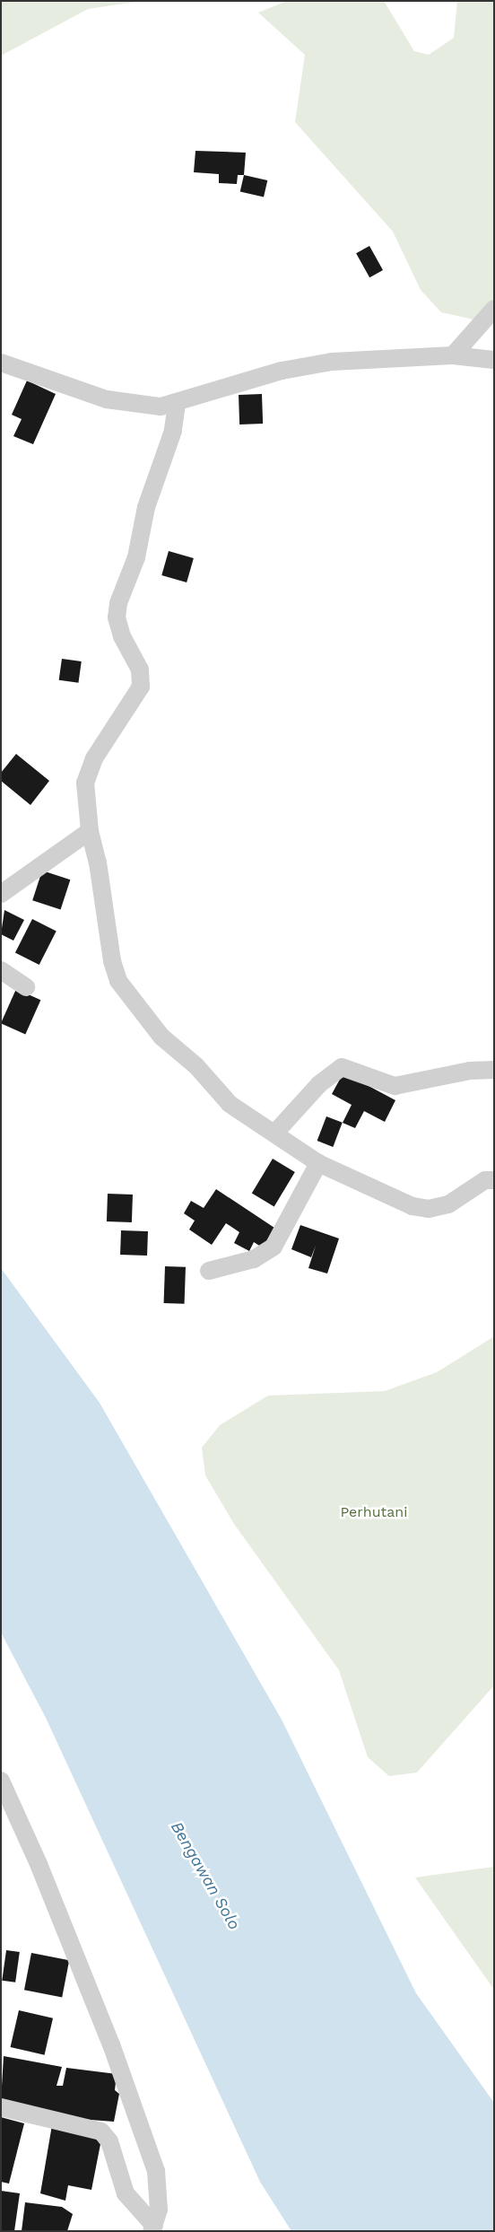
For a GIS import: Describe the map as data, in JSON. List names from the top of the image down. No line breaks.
{"water":["Bengawan Solo"],"parks":["Perhutani"]}
